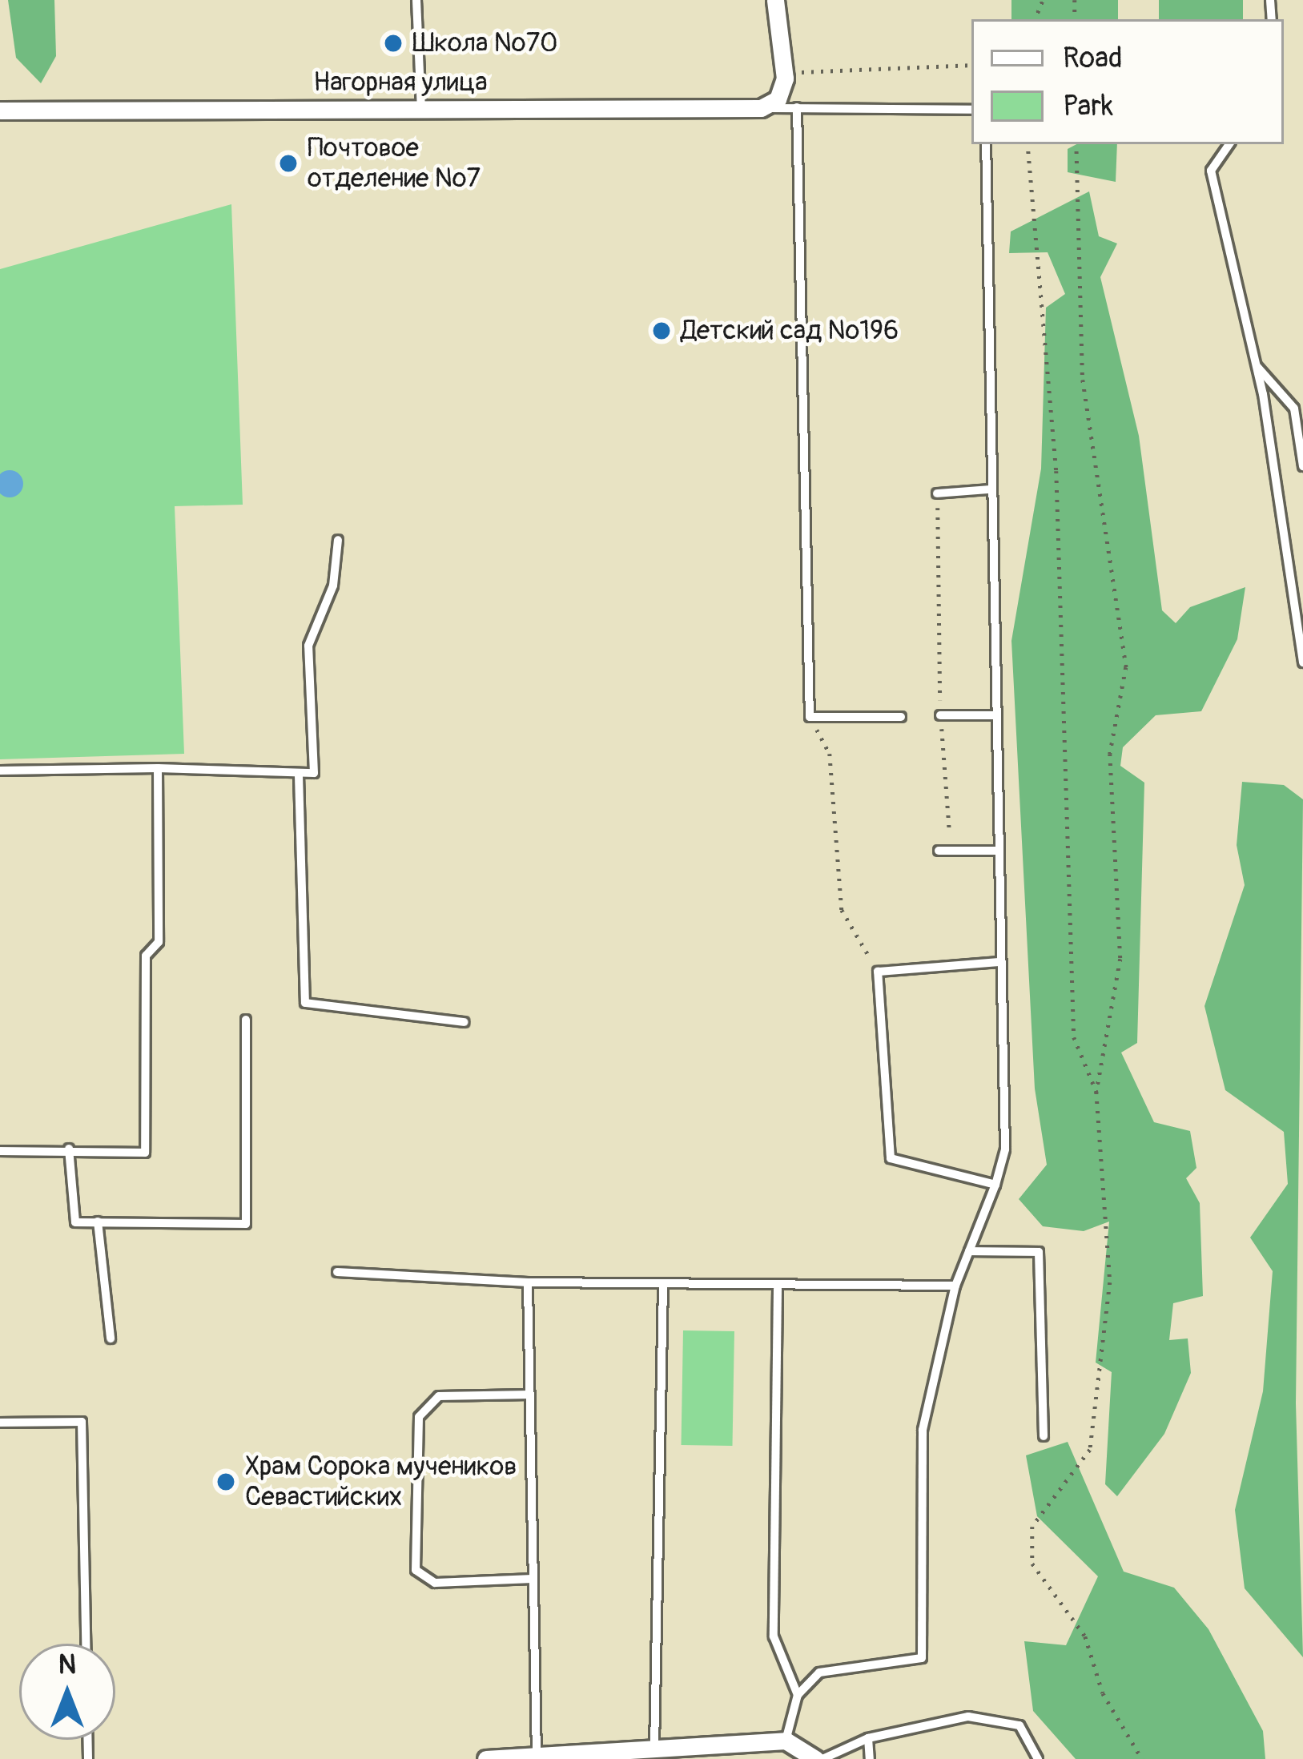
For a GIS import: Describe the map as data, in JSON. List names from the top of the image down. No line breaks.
{"streets":{"street":["Нагорная улица"]},"places":["Школа №70","Почтовое отделение №7","Детский сад №196","Храм Сорока мучеников Севастийских"],"legend":["Road","Park"],"north":"top"}
